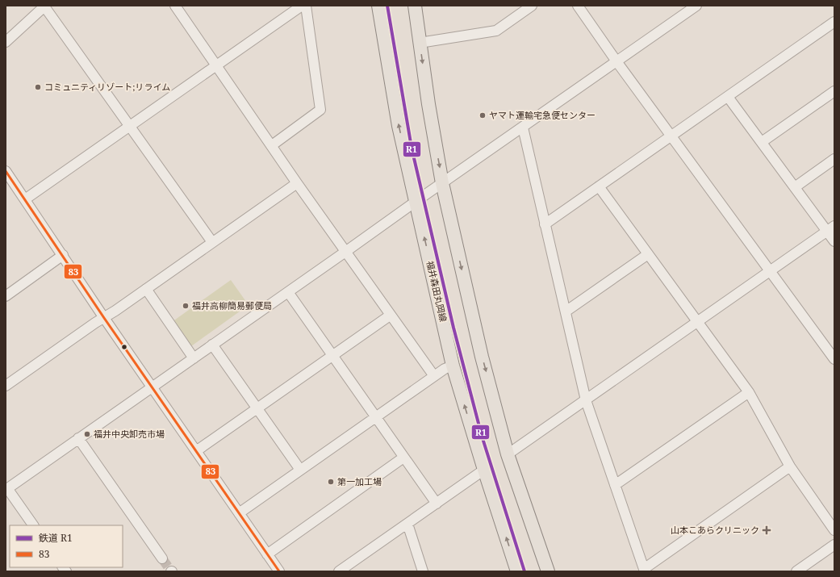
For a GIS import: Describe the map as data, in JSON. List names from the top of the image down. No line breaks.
{"streets":{"main road":["福井森田丸岡線"]},"places":{"other":["コミュニティリゾート;リライム","ヤマト運輸宅急便センター","福井高柳簡易郵便局","福井中央卸売市場","第一加工場"],"health":["山本こあらクリニック"]},"lines":["rail line R1","transit line 83"],"legend":["鉄道 R1","83"]}
